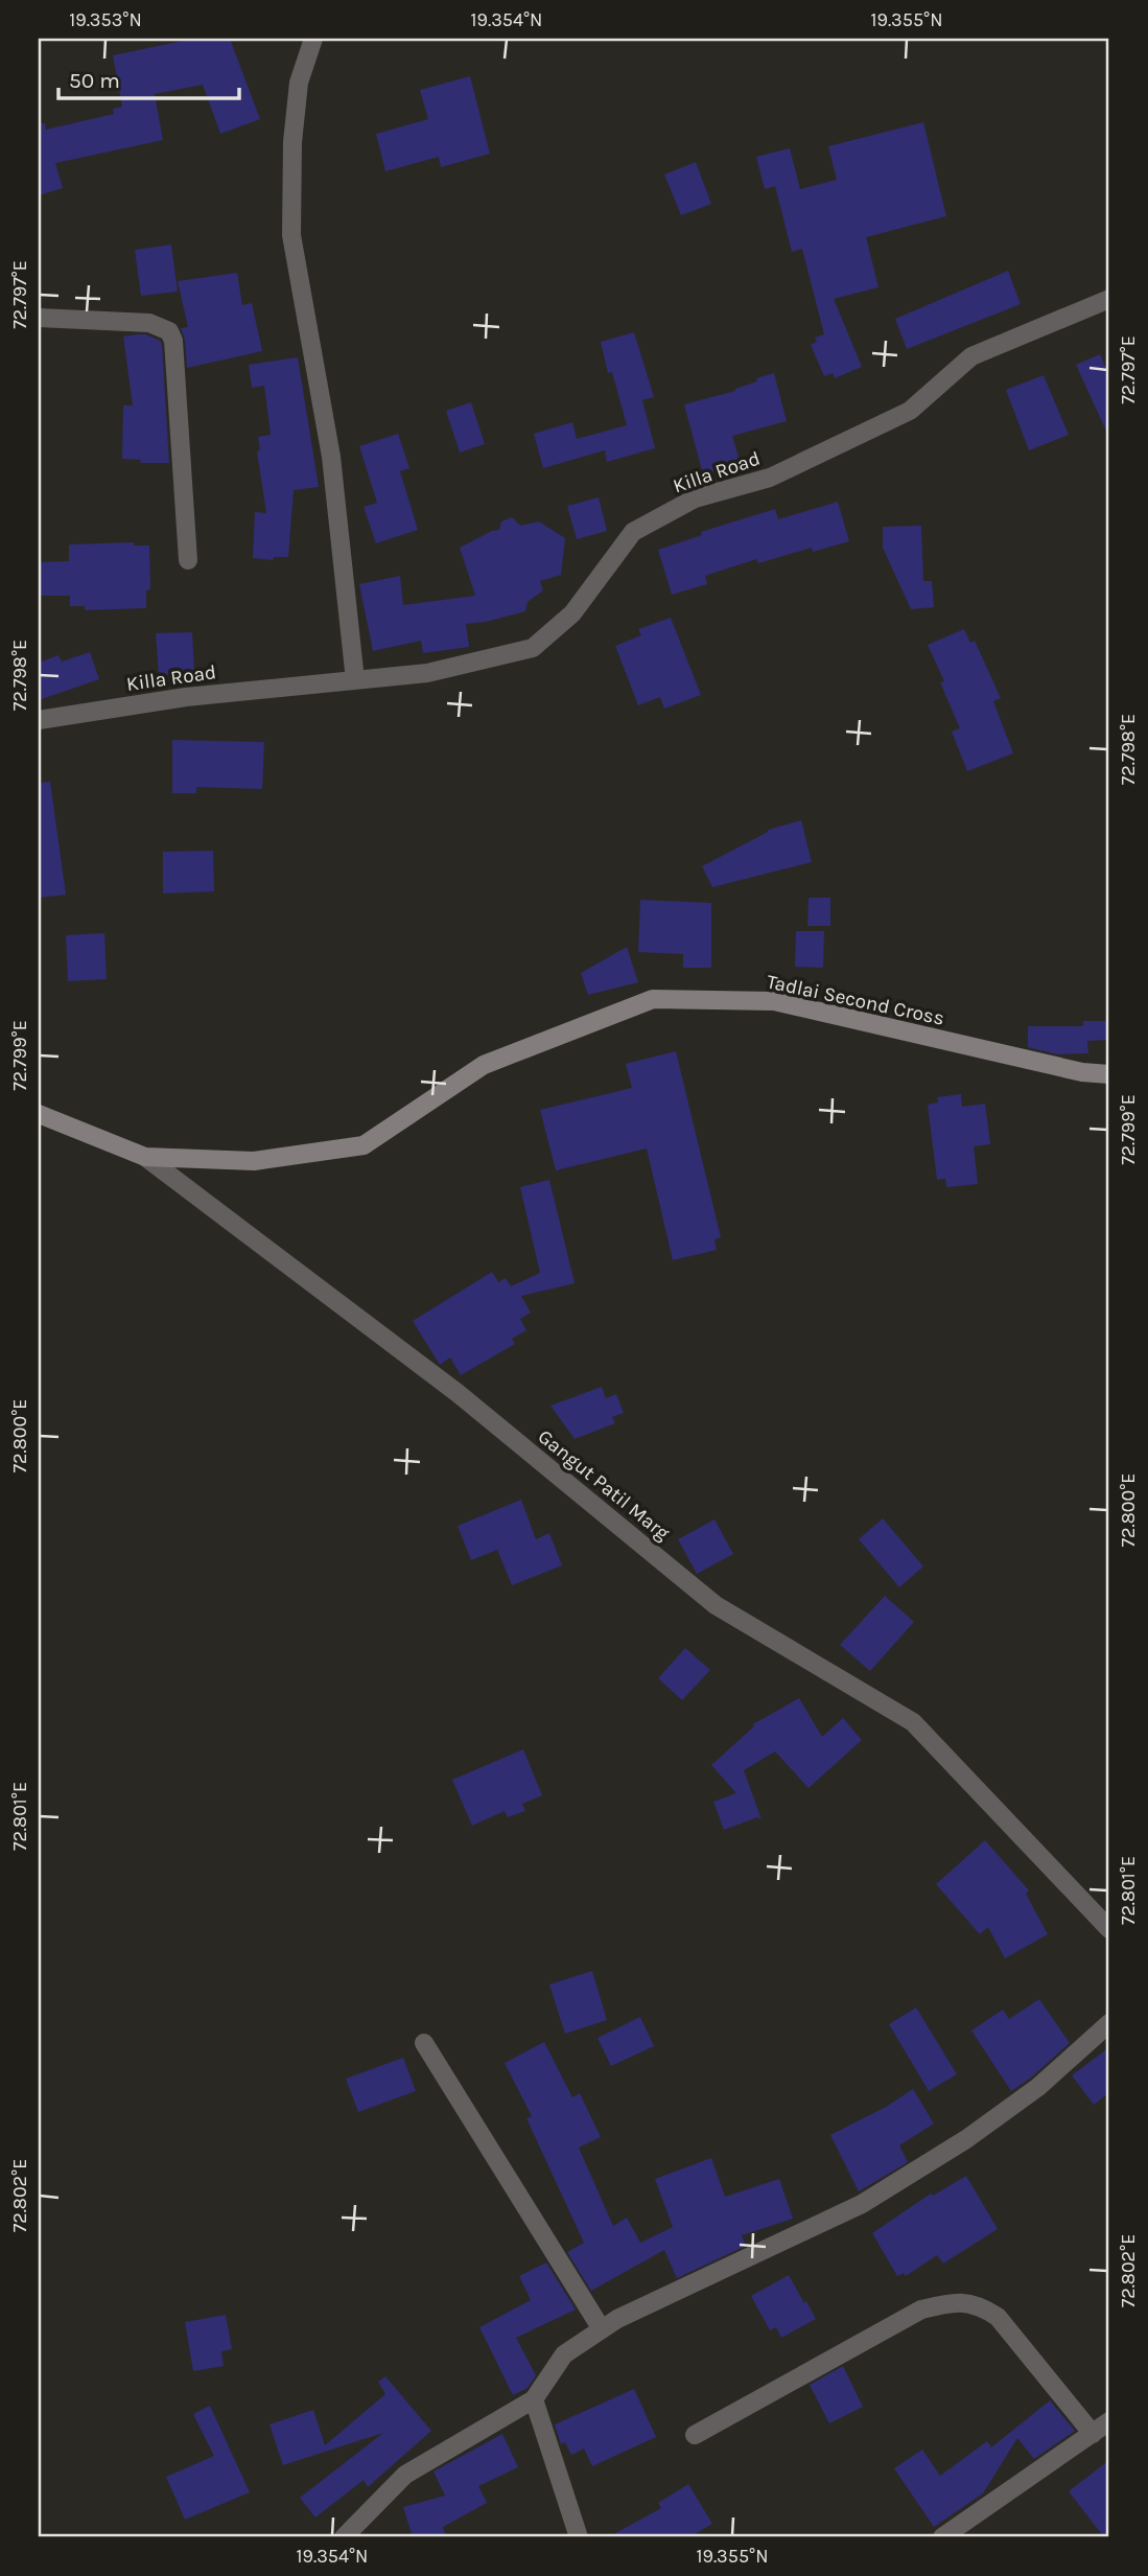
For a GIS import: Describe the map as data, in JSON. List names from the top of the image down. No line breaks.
{"streets":{"main road":["Tadlai Second Cross","Gangut Patil Marg"],"street":["Killa Road"]},"crossings":[["Tadlai Second Cross","Gangut Patil Marg"]],"scale_bar":"50 m","coordinates":["19.353°N","19.354°N","19.355°N","72.797°E","72.798°E","72.799°E","72.800°E","72.801°E","72.802°E"]}
